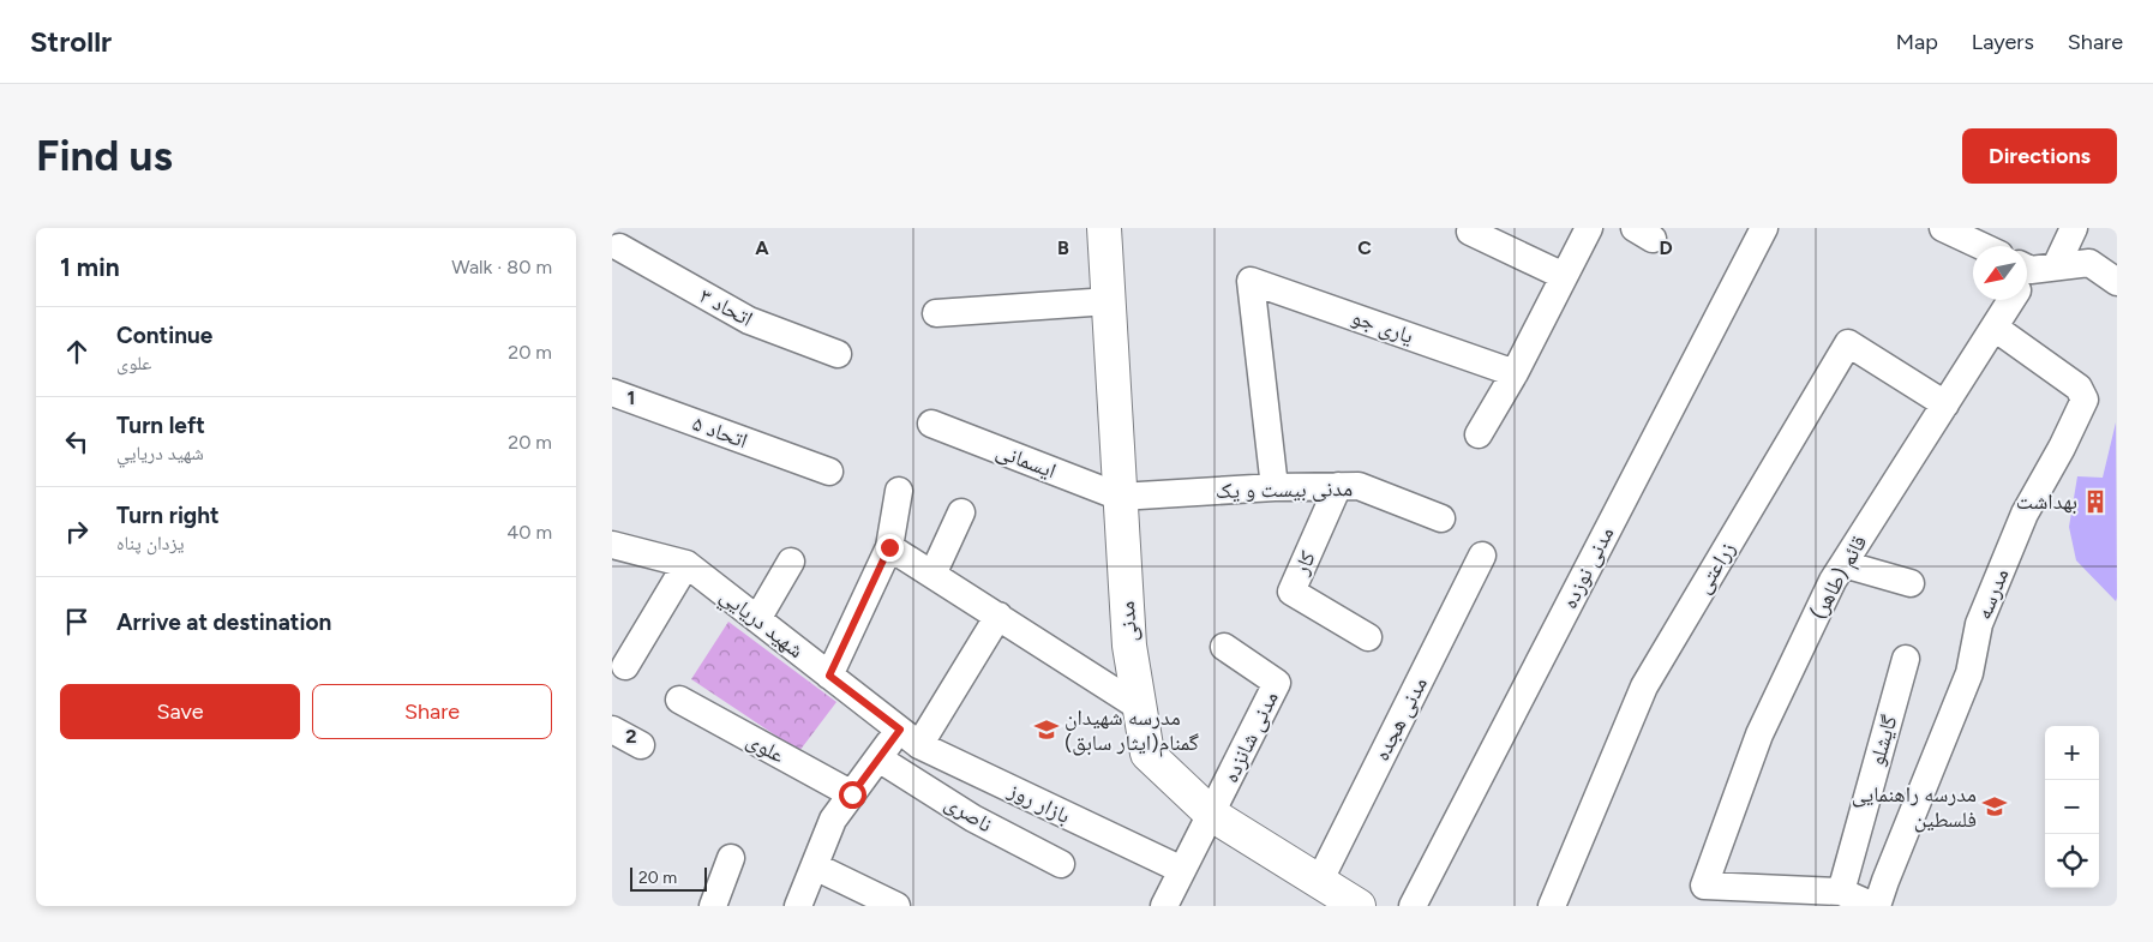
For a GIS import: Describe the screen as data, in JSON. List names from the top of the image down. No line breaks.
{"streets":{"main road":["مدنی"],"street":["اتحاد ۳","یاری جو","اتحاد ۵","ایسمانی","مدنی بیست و یک","کار","مدنی نوزده","زراعتی","قائم (طاهر)","مدرسه","شهيد دريايي","مدنی هجده","مدنی شانزده","گایشلو","علوی","بازار روز","ناصری"]},"crossings":[["یاری جو","مدنی بیست و یک"],["ایسمانی","مدنی بیست و یک"],["ایسمانی","مدنی"],["مدنی بیست و یک","کار"],["مدنی بیست و یک","مدنی"],["زراعتی","قائم (طاهر)"],["قائم (طاهر)","مدرسه"],["مدنی","مدنی هجده"],["مدنی","مدنی شانزده"],["شهيد دريايي","بازار روز"]],"places":{"building":["بهداشت"],"school or university":["مدرسه شهیدان گمنام(ایثار سابق)","مدرسه راهنمایی فلسطین"]},"scale_bar":"20 m","north":"bottom left","page":{"header":"Strollr","nav":["Map","Layers","Share"],"buttons":["Directions",["Save","Share"]],"title":"Find us","heading":["1 min","Walk · 80 m"],"list":[["Continue","علوی","20 m"],["Turn left","شهيد دريايي","20 m"],["Turn right","یزدان پناه","40 m"],"Arrive at destination"],"map_buttons":["+","−"],"scale":"20 m"},"grid":{"columns":["A","B","C","D"],"rows":["1","2"]}}
